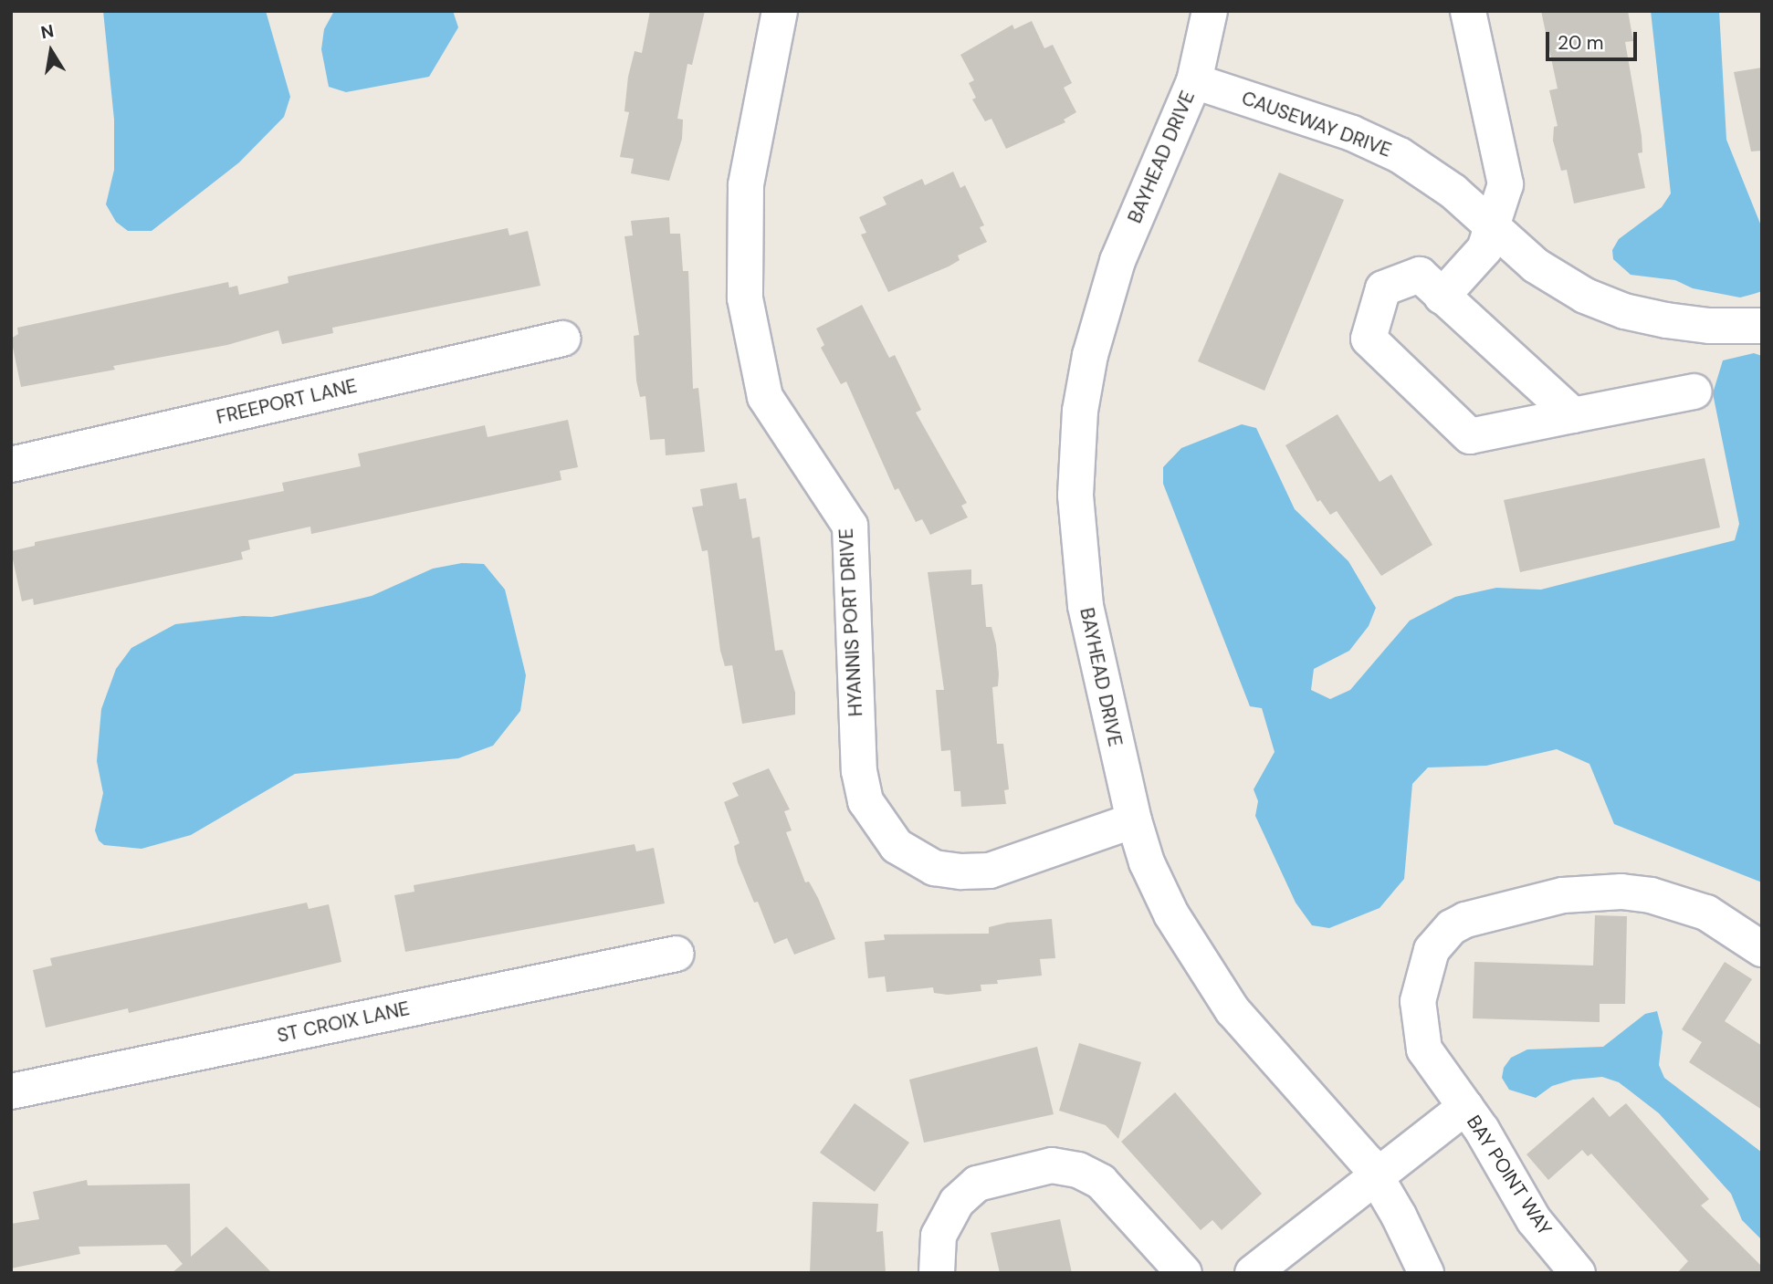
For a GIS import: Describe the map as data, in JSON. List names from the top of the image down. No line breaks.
{"streets":{"street":["CAUSEWAY DRIVE","BAYHEAD DRIVE","FREEPORT LANE","HYANNIS PORT DRIVE","ST CROIX LANE","BAY POINT WAY"]},"crossings":[["CAUSEWAY DRIVE","BAYHEAD DRIVE"],["BAYHEAD DRIVE","HYANNIS PORT DRIVE"]],"scale_bar":"20 m","north":"top"}
